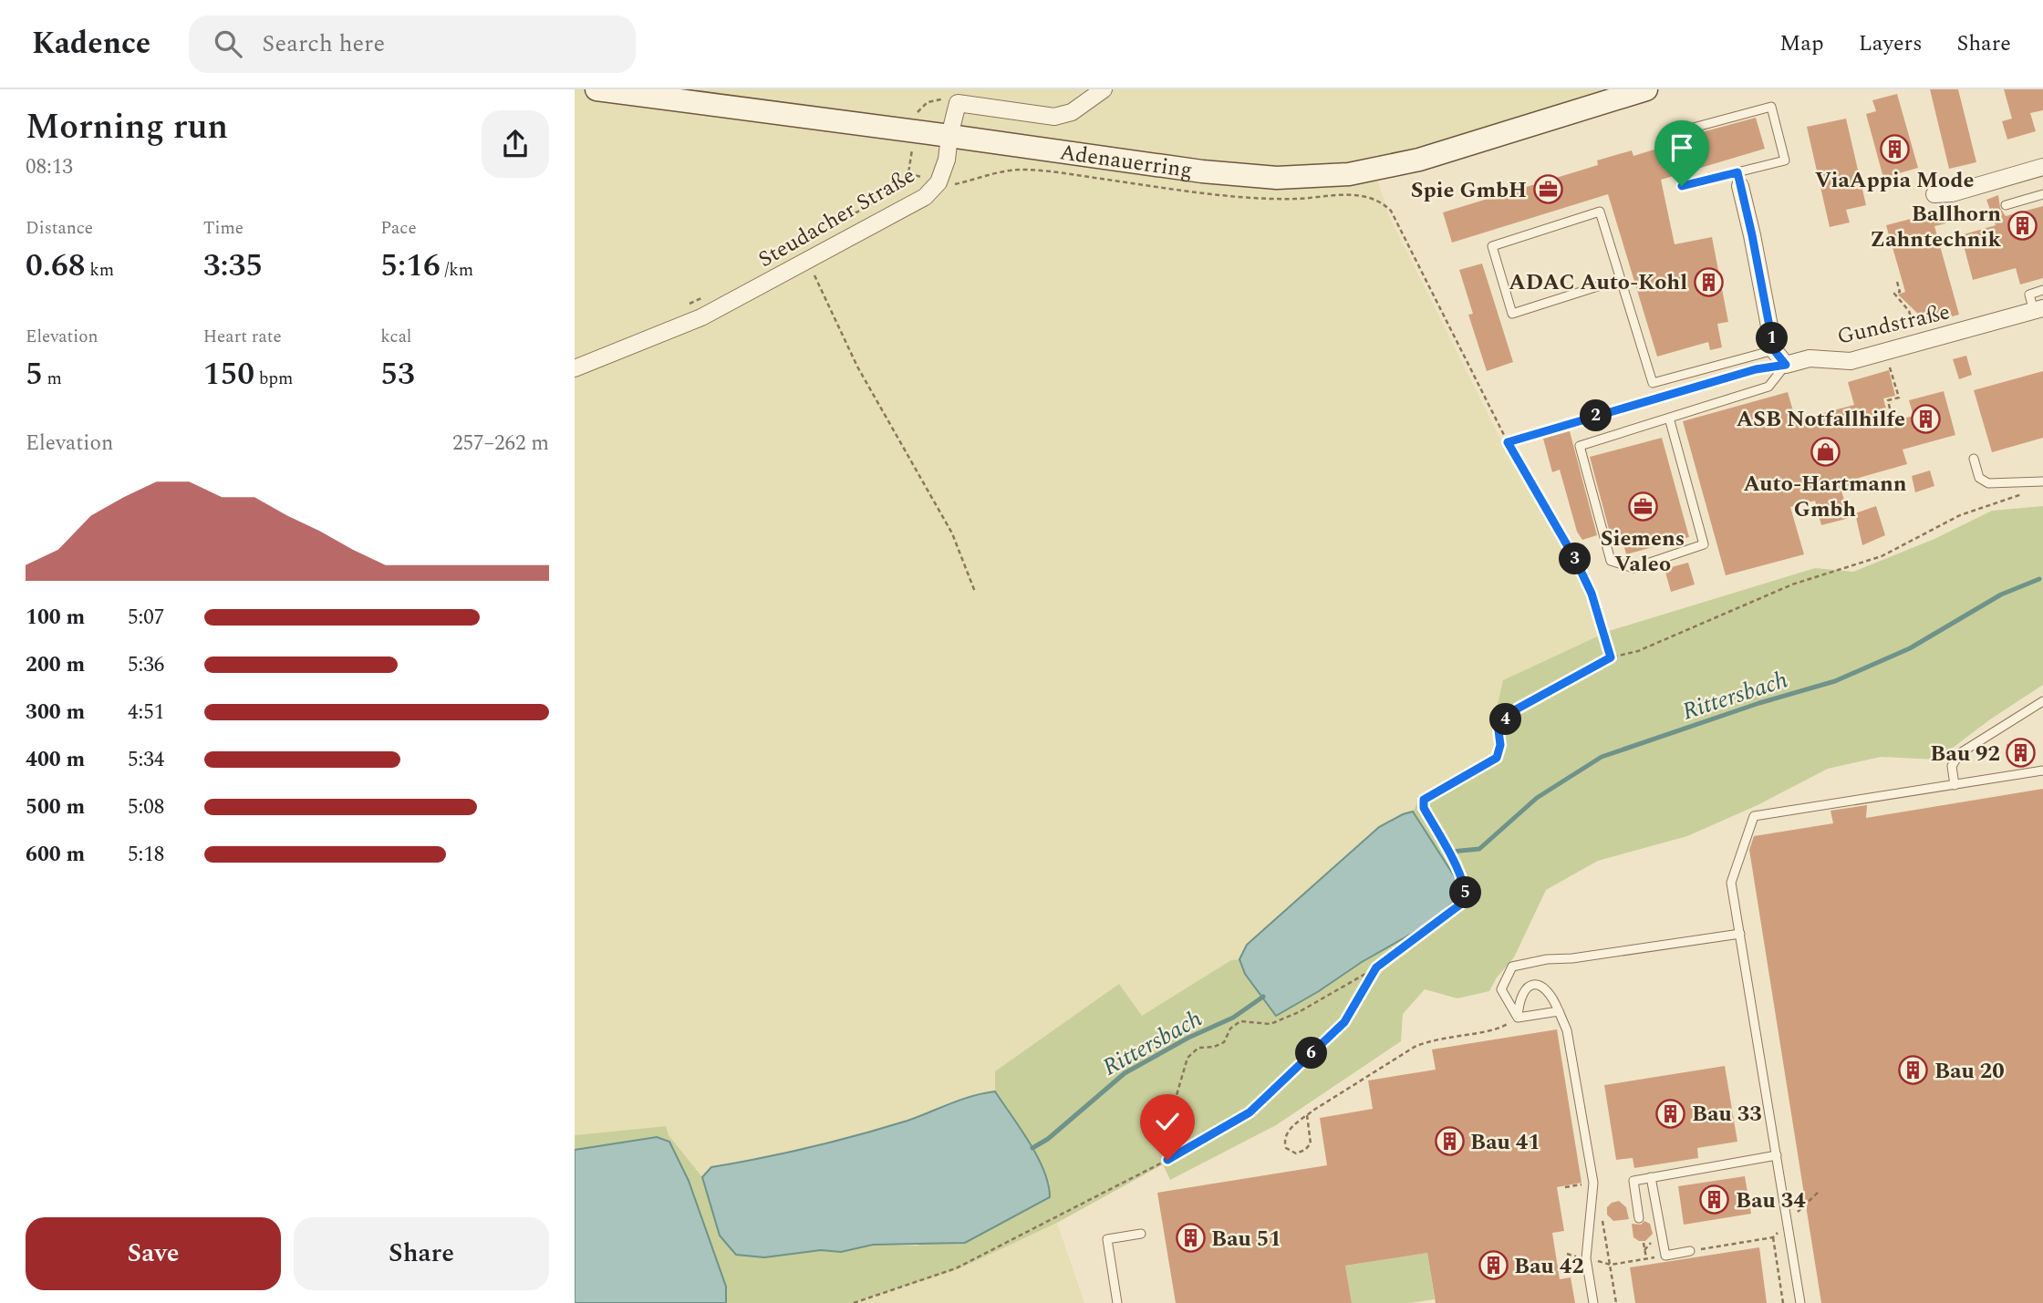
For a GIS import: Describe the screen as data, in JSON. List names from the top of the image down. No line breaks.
{"streets":{"main road":["Adenauerring"],"street":["Steudacher Straße","Gundstraße"]},"crossings":[["Adenauerring","Steudacher Straße"]],"water":["Rittersbach"],"places":{"building":["ViaAppia Mode","Ballhorn Zahntechnik","ADAC Auto-Kohl","ASB Notfallhilfe","Bau 92","Bau 20","Bau 33","Bau 41","Bau 34","Bau 51","Bau 42"],"office":["Spie GmbH","Siemens Valeo"],"shop":["Auto-Hartmann Gmbh"]},"page":{"header":"Kadence","search":"Search here","nav":["Map","Layers","Share"],"heading":["Morning run","08:13"],"stats":[["Distance","0.68 km"],["Time","3:35"],["Pace","5:16 /km"],["Elevation","5 m"],["Heart rate","150 bpm"],["kcal","53"]],"pins":["1","2","3","4","5","6"],"chart":["Elevation","257–262 m"],"list":[{"name":"100 m","note":"5:07"},{"name":"200 m","note":"5:36"},{"name":"300 m","note":"4:51"},{"name":"400 m","note":"5:34"},{"name":"500 m","note":"5:08"},{"name":"600 m","note":"5:18"}],"buttons":["Save","Share"]}}
